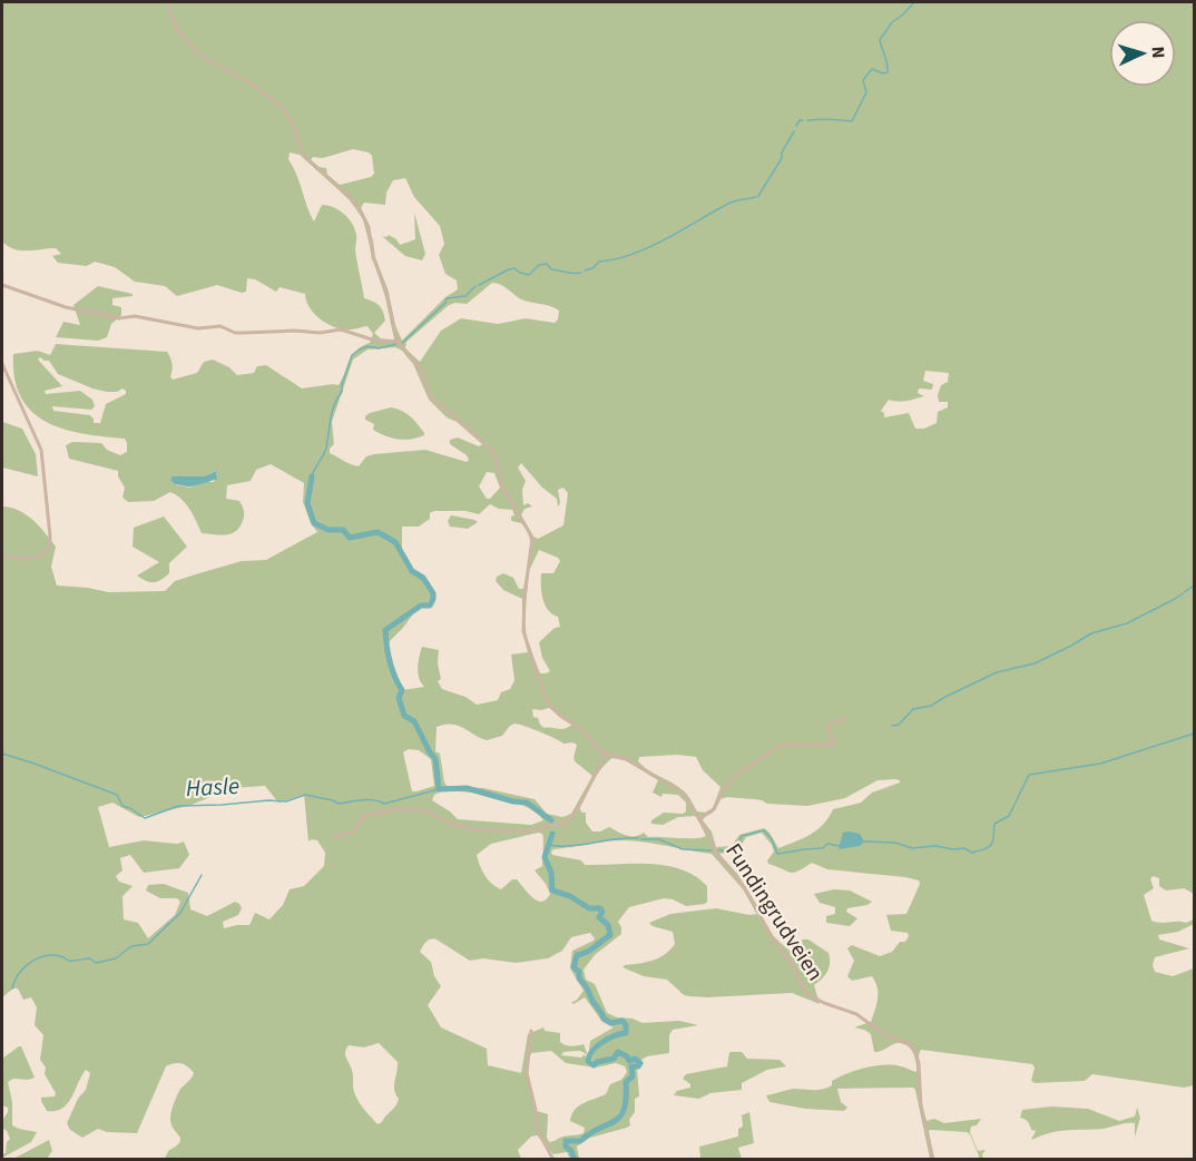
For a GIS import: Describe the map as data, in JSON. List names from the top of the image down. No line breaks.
{"streets":{"street":["Fundingrudveien"]},"water":["Hasle"],"north":"right"}
